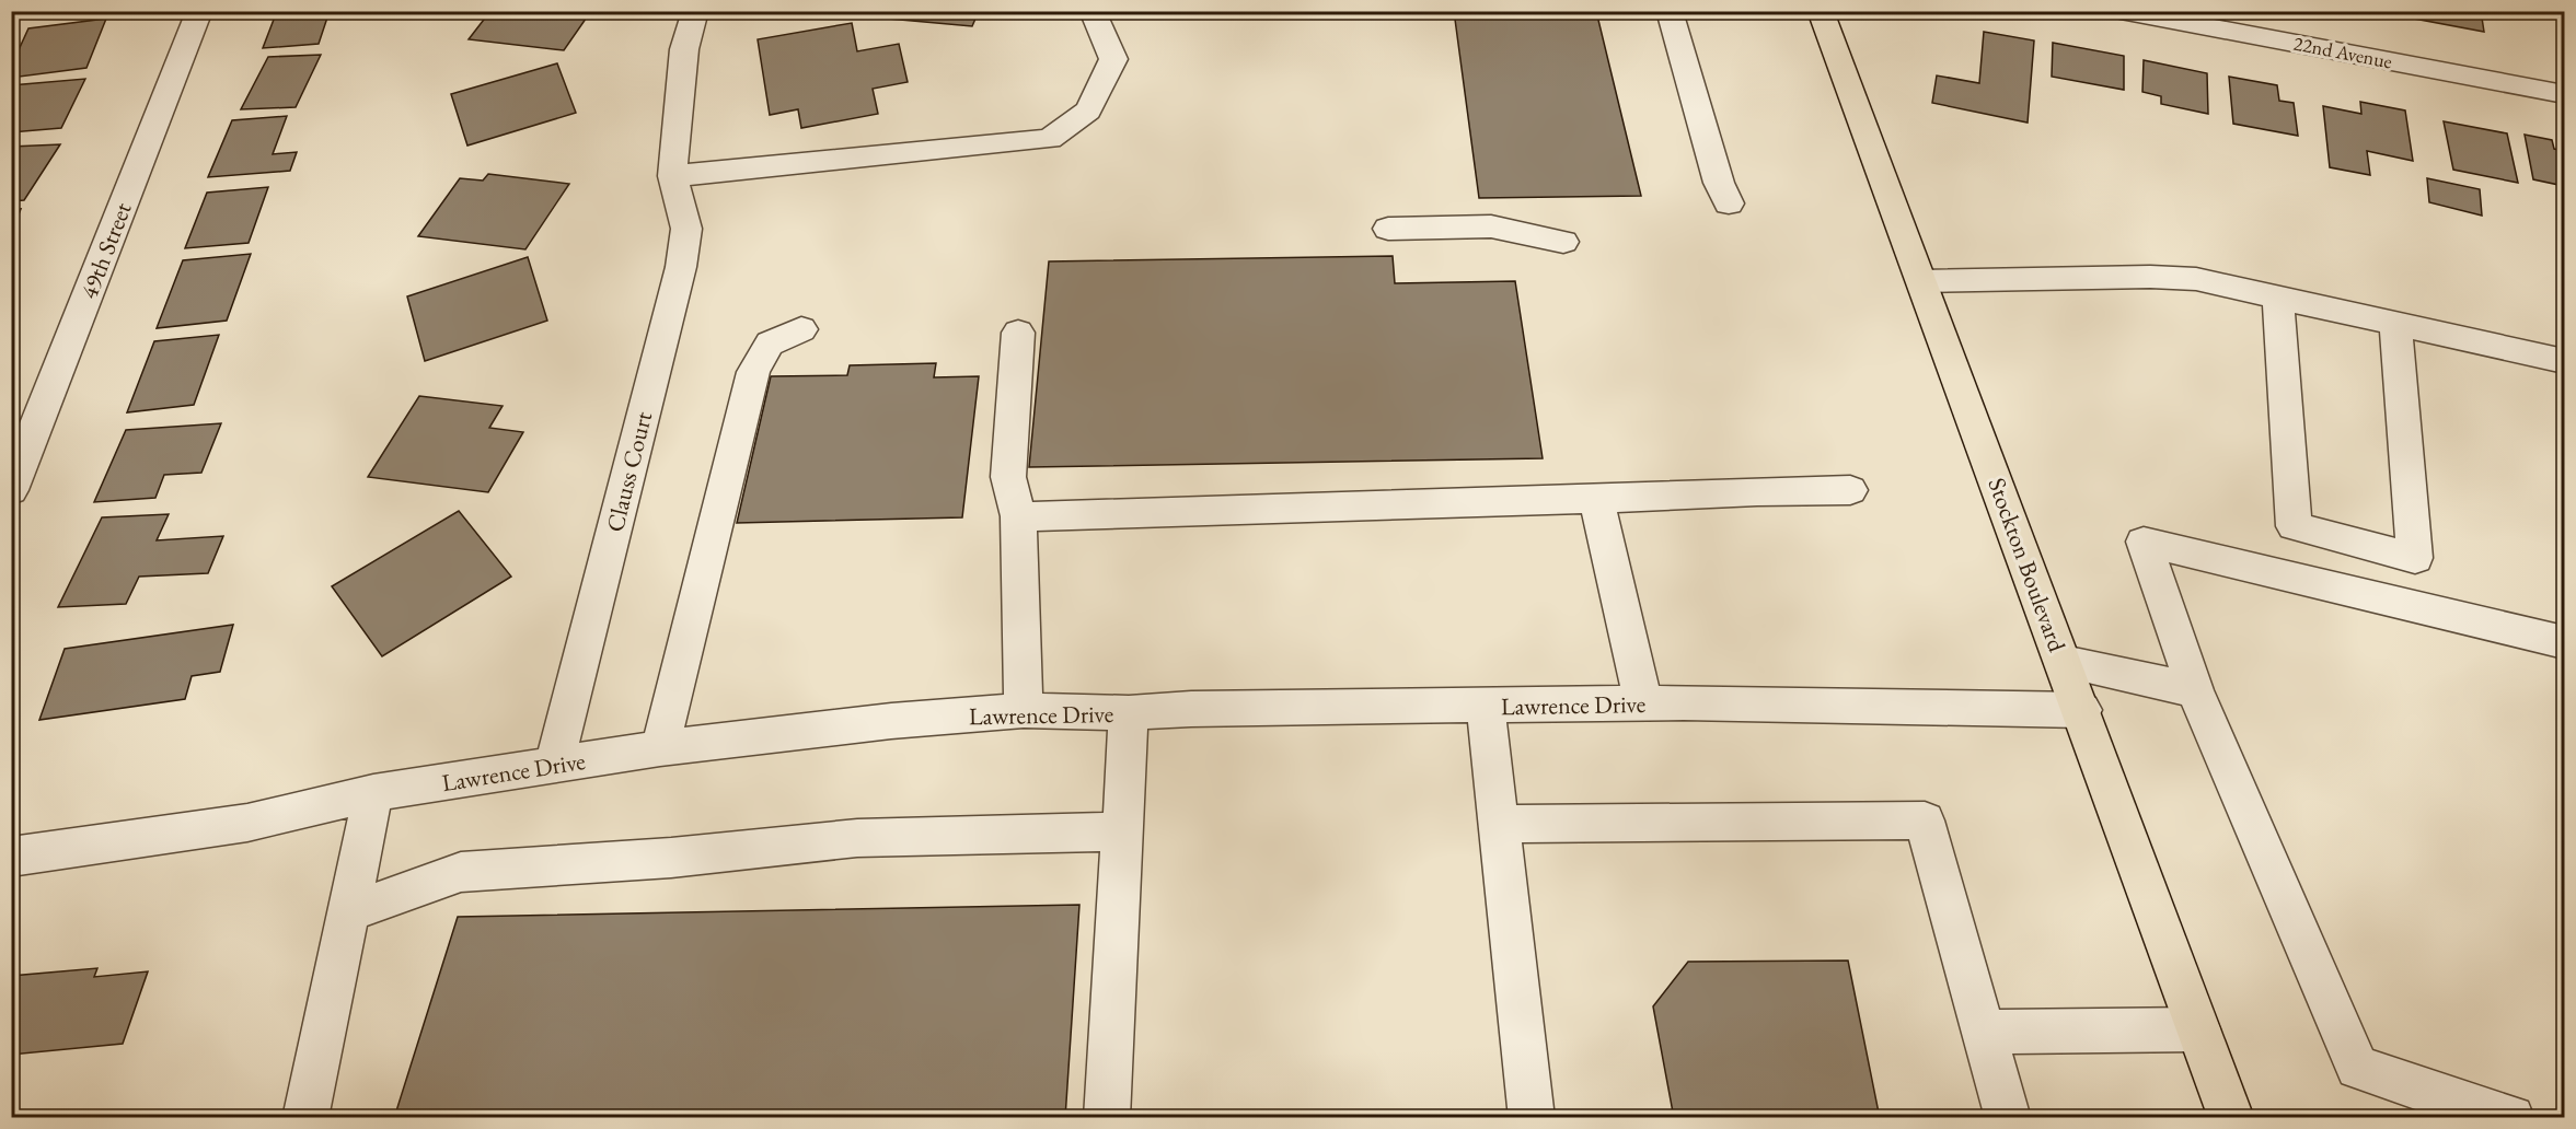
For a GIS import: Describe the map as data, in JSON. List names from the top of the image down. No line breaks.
{"streets":{"main road":["Stockton Boulevard"],"street":["22nd Avenue","49th Street","Clauss Court","Lawrence Drive"]},"crossings":[["Clauss Court","Lawrence Drive"],["Stockton Boulevard","Lawrence Drive"]]}
